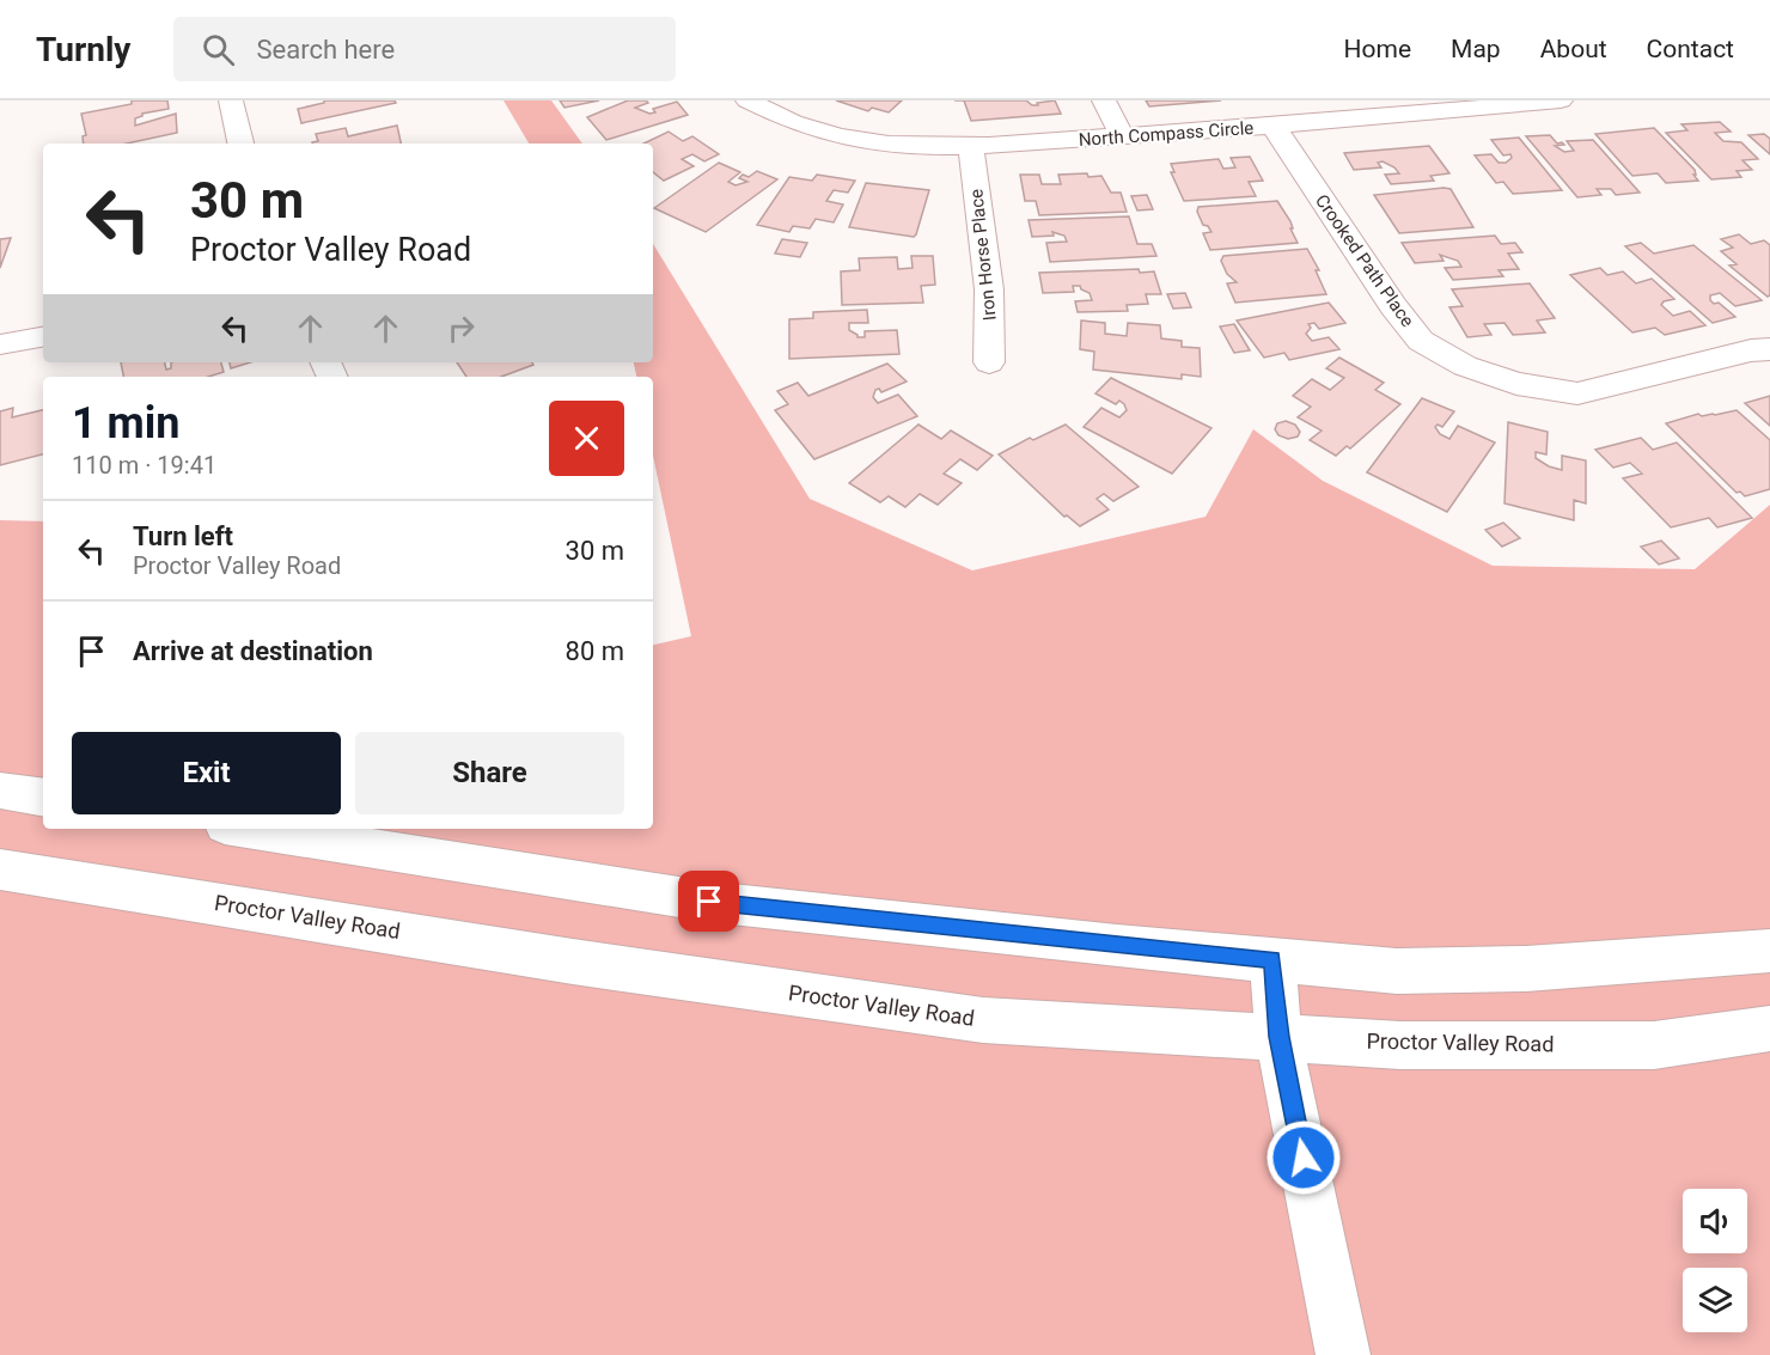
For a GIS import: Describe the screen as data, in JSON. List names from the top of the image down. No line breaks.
{"streets":{"street":["North Compass Circle","Iron Horse Place","Crooked Path Place","Proctor Valley Road"]},"crossings":[["North Compass Circle","Iron Horse Place"],["North Compass Circle","Crooked Path Place"]],"page":{"header":"Turnly","search":"Search here","nav":["Home","Map","About","Contact"],"turn":["30 m","Proctor Valley Road"],"heading":["1 min","110 m · 19:41"],"list":[{"name":"Turn left","note":"Proctor Valley Road","value":"30 m"},{"name":"Arrive at destination","value":"80 m"}],"buttons":["Exit","Share"]}}
